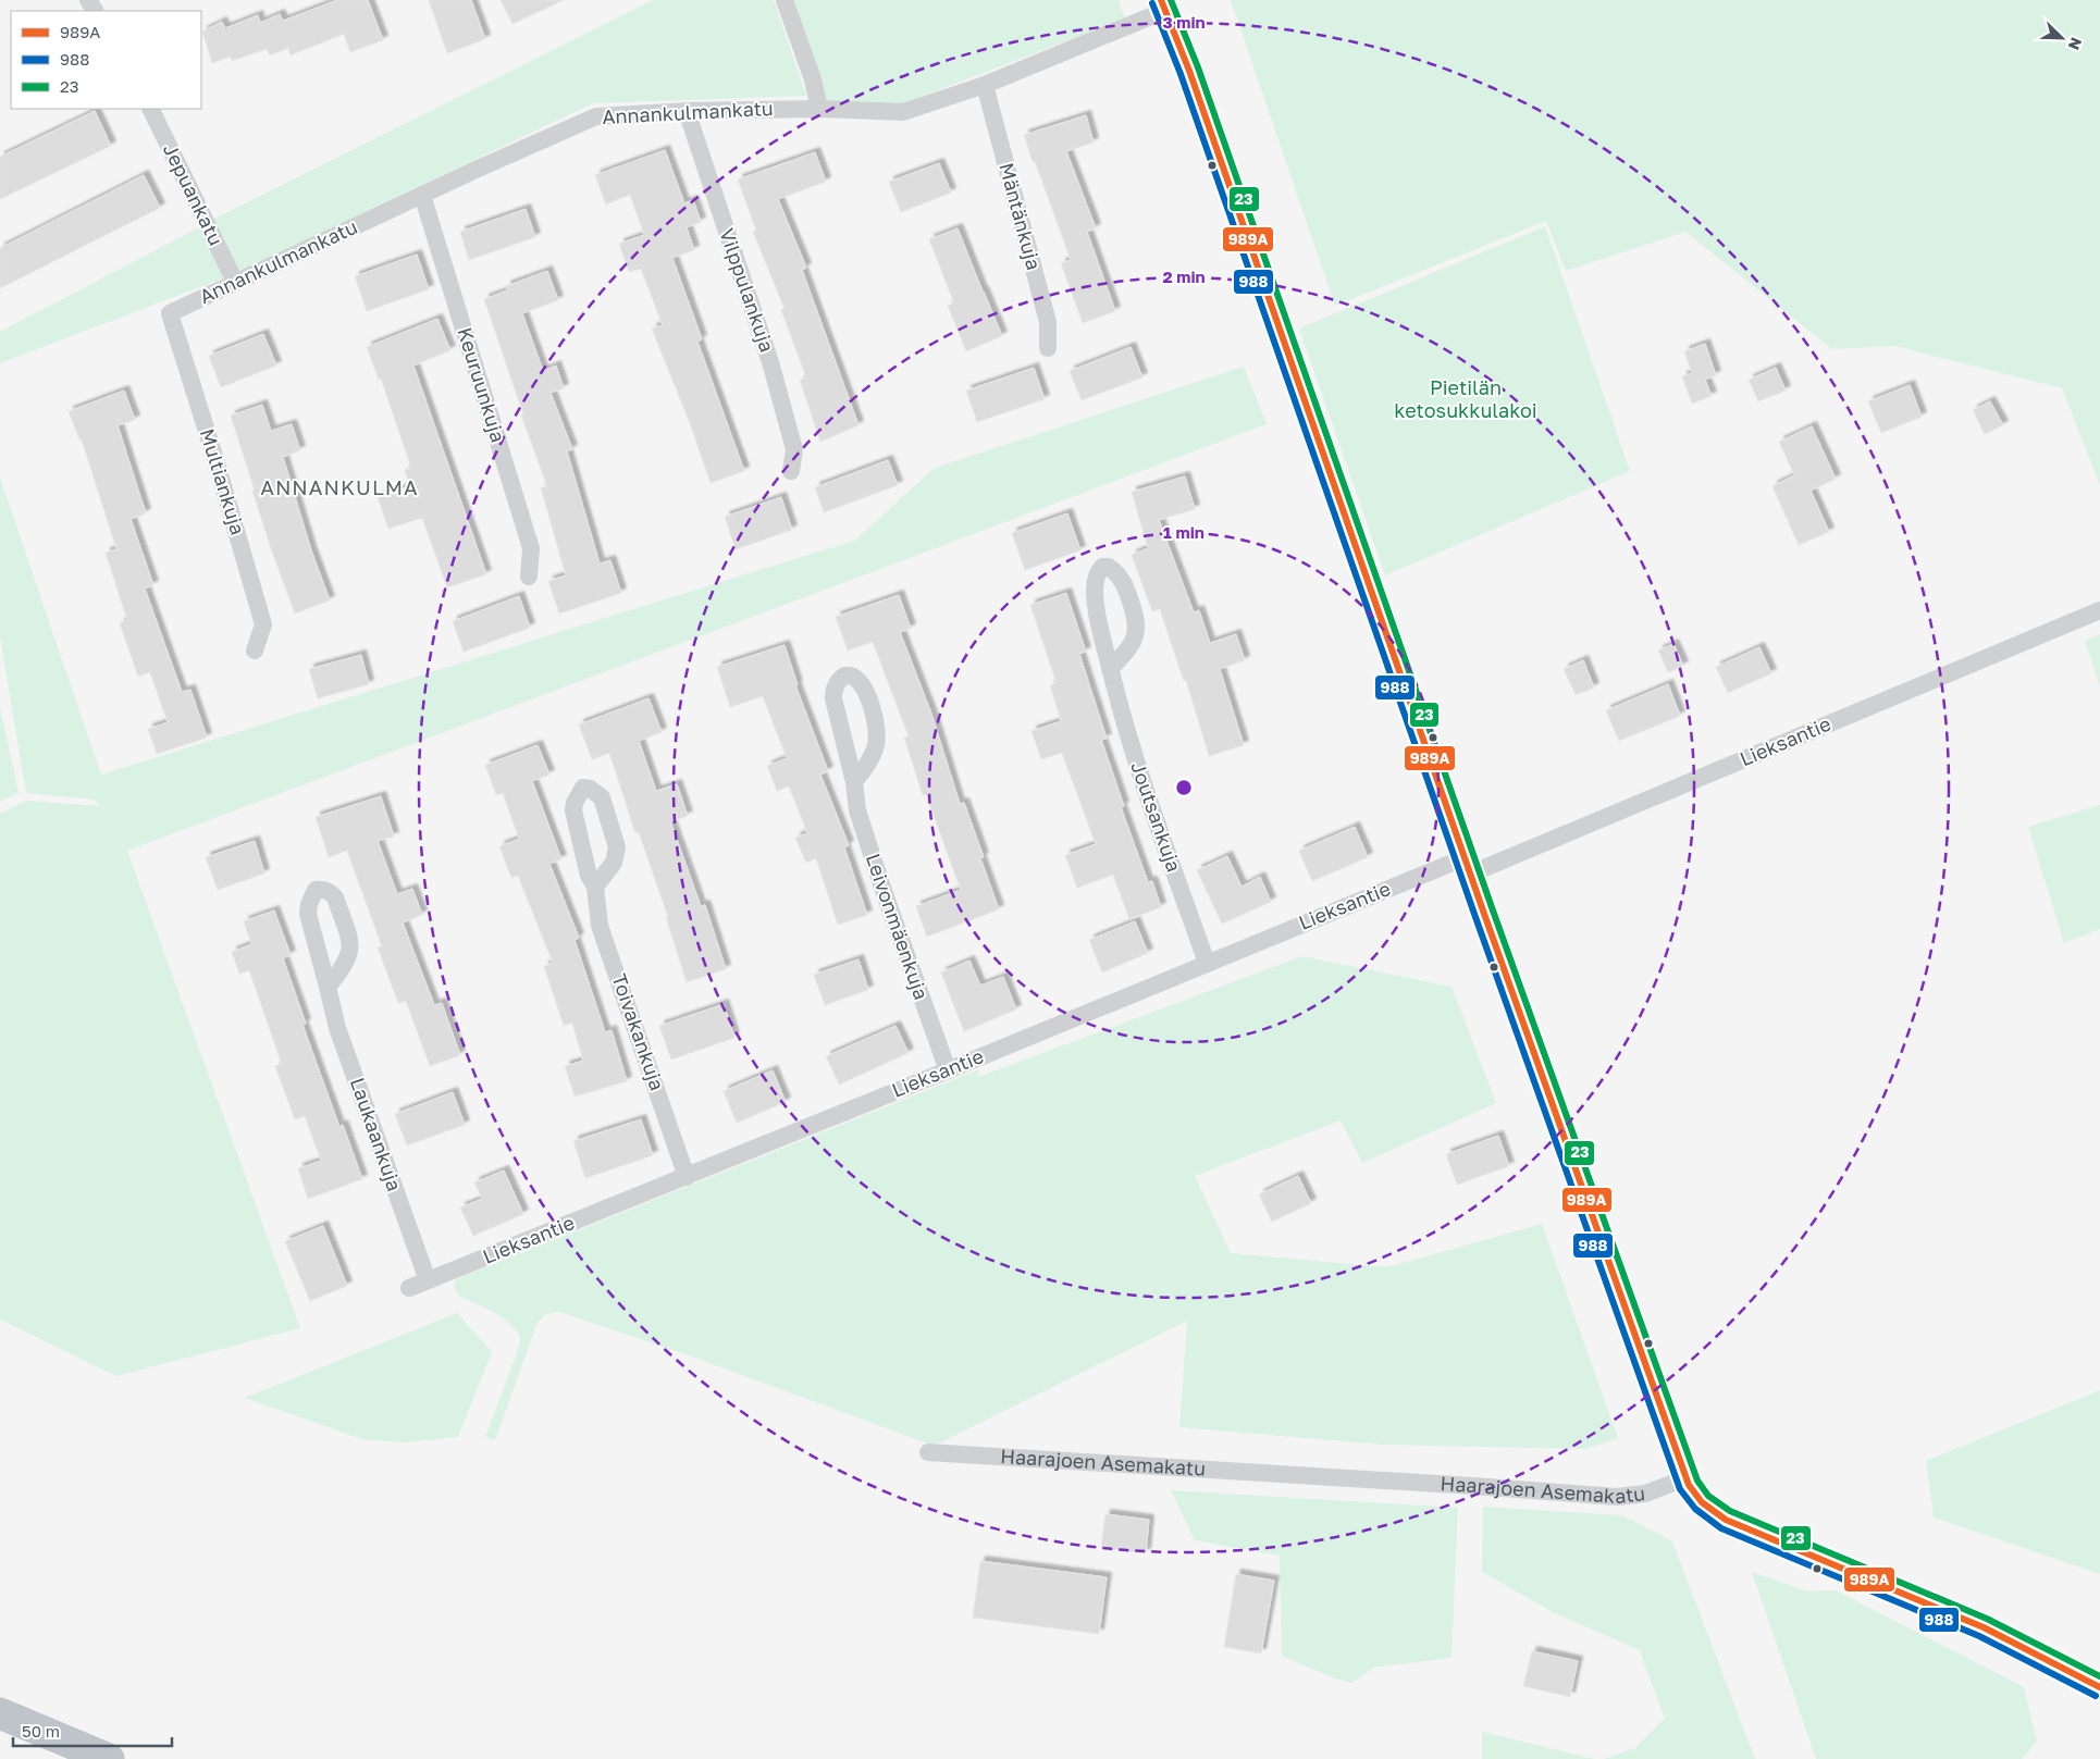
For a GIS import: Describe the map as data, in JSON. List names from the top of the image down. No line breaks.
{"streets":{"street":["Annankulmankatu","Jepuankatu","Mäntänkuja","Vilppulankuja","Keuruunkuja","Multiankuja","Lieksantie","Joutsankuja","Leivonmäenkuja","Toivakankuja","Laukaankuja","Haarajoen Asemakatu"]},"crossings":[["Annankulmankatu","Jepuankatu"],["Annankulmankatu","Mäntänkuja"],["Annankulmankatu","Vilppulankuja"],["Annankulmankatu","Keuruunkuja"],["Annankulmankatu","Multiankuja"],["Lieksantie","Joutsankuja"],["Lieksantie","Leivonmäenkuja"],["Lieksantie","Toivakankuja"],["Lieksantie","Laukaankuja"]],"districts":["ANNANKULMA"],"parks":["Pietilän ketosukkulakoi"],"lines":["transit line 989A","transit line 23","transit line 988"],"legend":["989A","988","23"],"scale_bar":"50 m","north":"bottom right","rings":["3 min","2 min","1 min"]}
